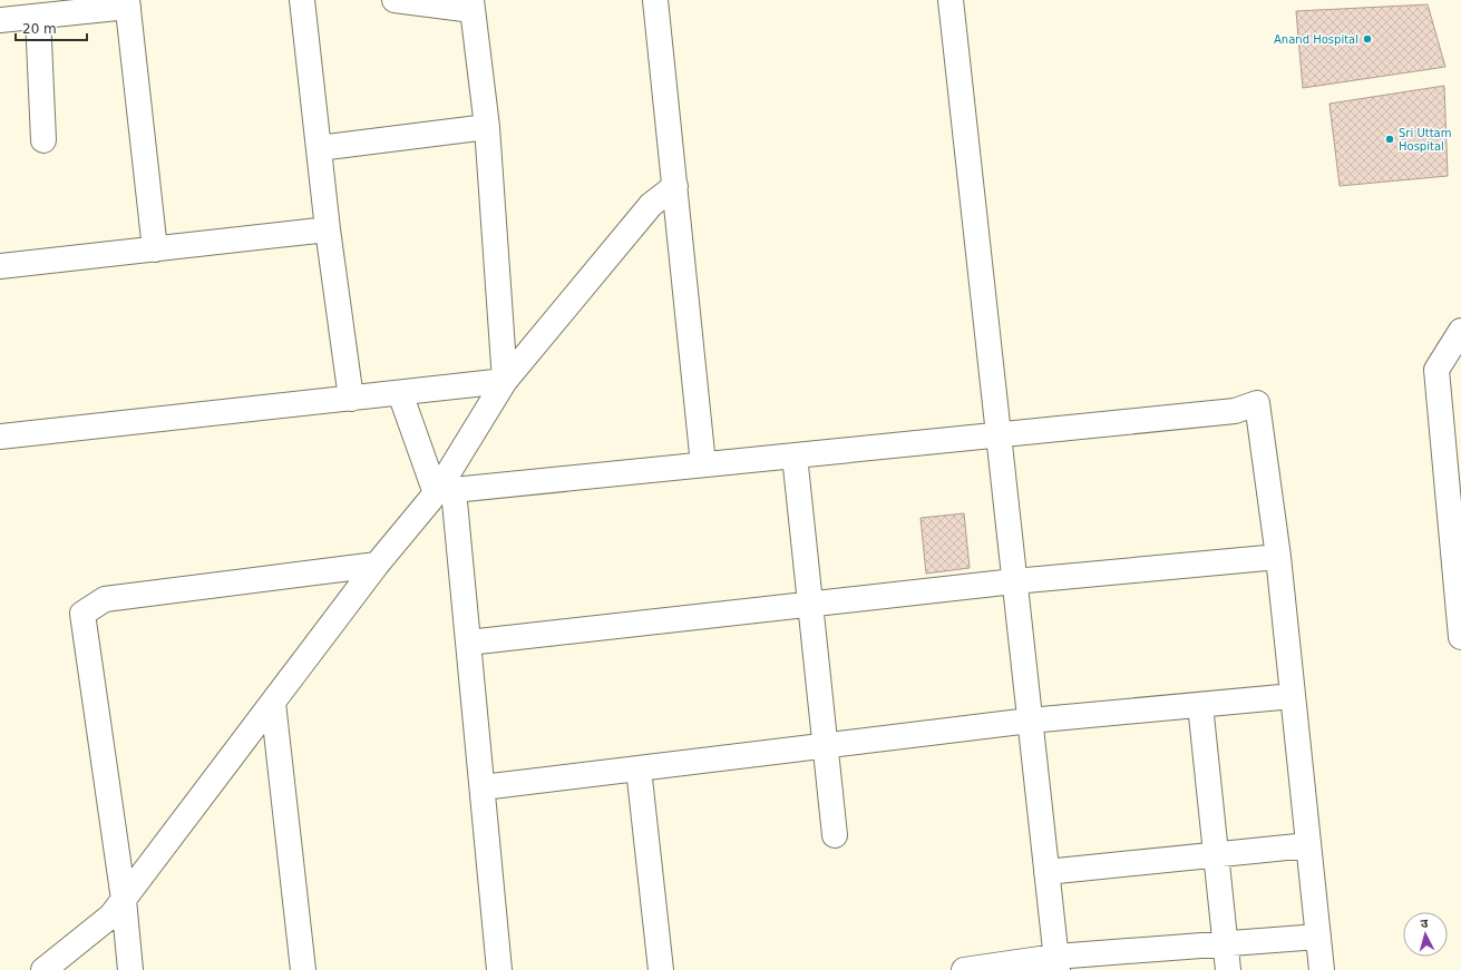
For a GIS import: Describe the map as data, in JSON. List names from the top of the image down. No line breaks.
{"places":["Anand Hospital","Sri Uttam Hospital"],"scale_bar":"20 m","north":"top"}
